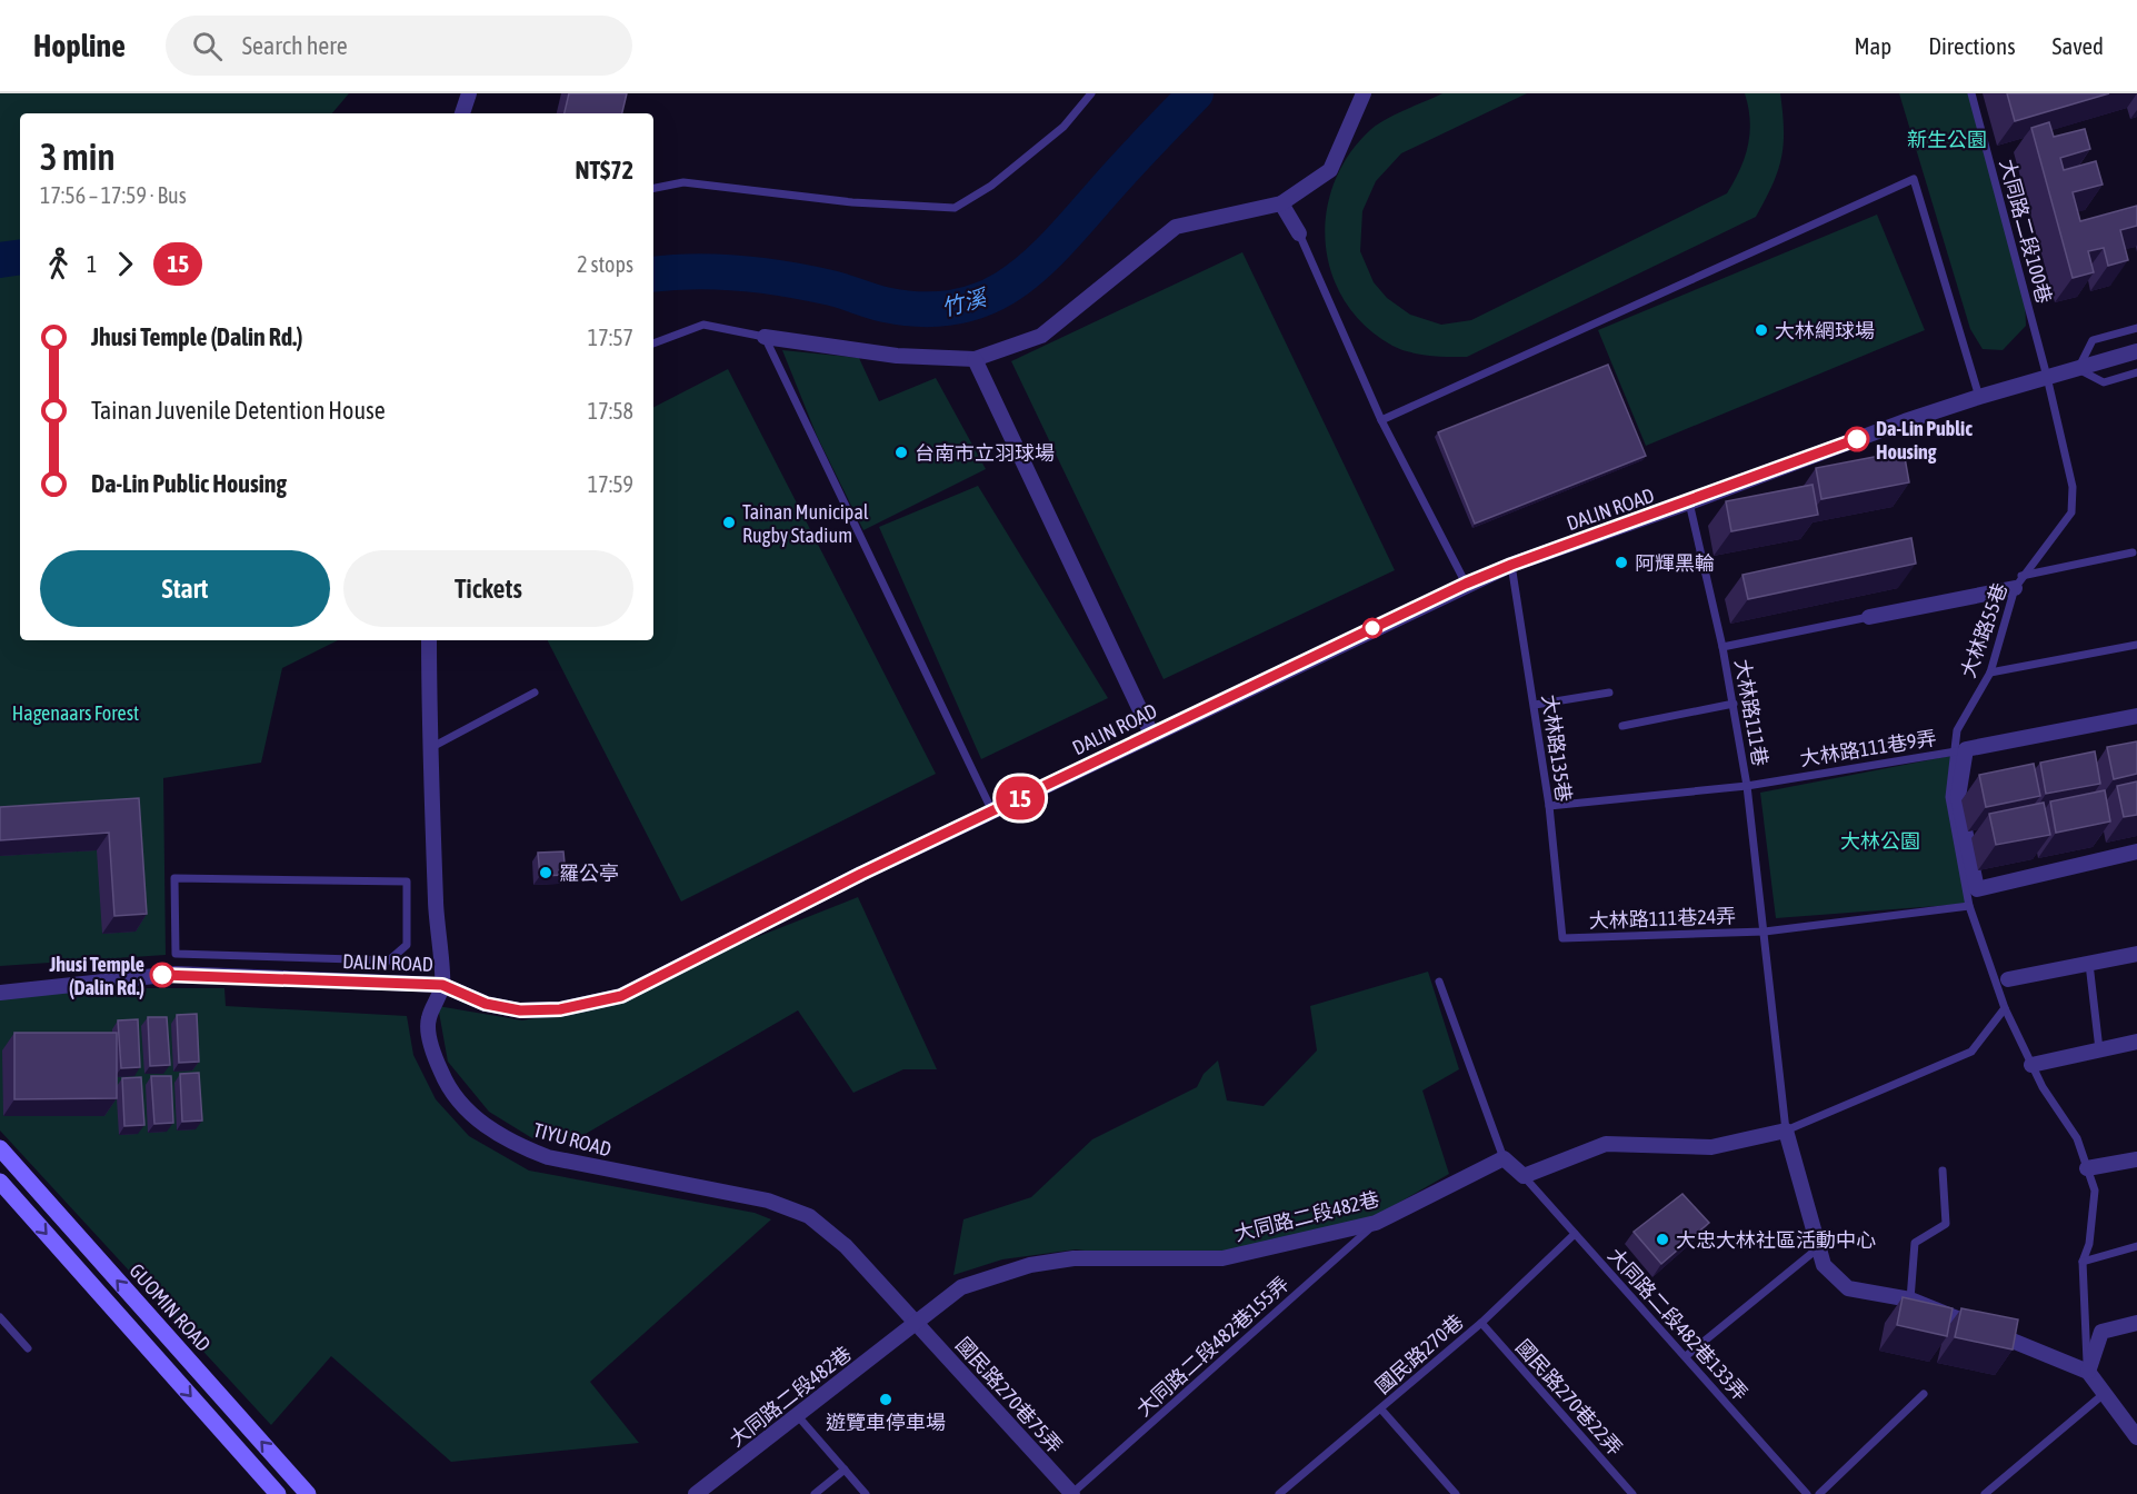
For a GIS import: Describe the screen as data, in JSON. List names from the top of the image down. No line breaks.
{"streets":{"street":["DALIN ROAD","TIYU ROAD","大同路二段482巷","GUOMIN ROAD","國民路270巷75弄"],"lane":["大同路二段100巷","大林路55巷","大林路111巷","大林路135巷","大林路111巷9弄","大林路111巷24弄","大同路二段482巷133弄","大同路二段482巷155弄","國民路270巷","國民路270巷22弄"]},"crossings":[["大同路二段100巷","DALIN ROAD"],["大同路二段100巷","大林路55巷"],["DALIN ROAD","大林路55巷"],["DALIN ROAD","大林路111巷"],["DALIN ROAD","大林路135巷"],["DALIN ROAD","TIYU ROAD"],["大林路55巷","大林路111巷9弄"],["大林路55巷","大林路111巷24弄"],["大林路111巷","大林路111巷9弄"],["大林路111巷","大林路111巷24弄"],["大林路135巷","大林路111巷9弄"],["大林路135巷","大林路111巷24弄"],["TIYU ROAD","大同路二段482巷"],["TIYU ROAD","國民路270巷75弄"],["大同路二段482巷","大同路二段482巷155弄"],["大同路二段482巷","國民路270巷75弄"],["大同路二段482巷133弄","國民路270巷"],["大同路二段482巷155弄","國民路270巷75弄"],["國民路270巷","國民路270巷22弄"]],"water":["竹溪"],"parks":["新生公園","Hagenaars Forest","大林公園"],"places":["大林網球場","Da-Lin Public Housing","台南市立羽球場","Tainan Municipal Rugby Stadium","阿輝黑輪","羅公亭","Jhusi Temple (Dalin Rd.)","大忠大林社區活動中心","遊覽車停車場"],"lines":["bus line 15"],"page":{"header":"Hopline","search":"Search here","nav":["Map","Directions","Saved"],"on_map":"15","heading":["3 min","17:56 – 17:59 · Bus","NT$72"],"legs":["1","15","2 stops"],"list":[{"name":"Jhusi Temple (Dalin Rd.)","value":"17:57"},{"name":"Tainan Juvenile Detention House","value":"17:58"},{"name":"Da-Lin Public Housing","value":"17:59"}],"buttons":["Start","Tickets"]}}
